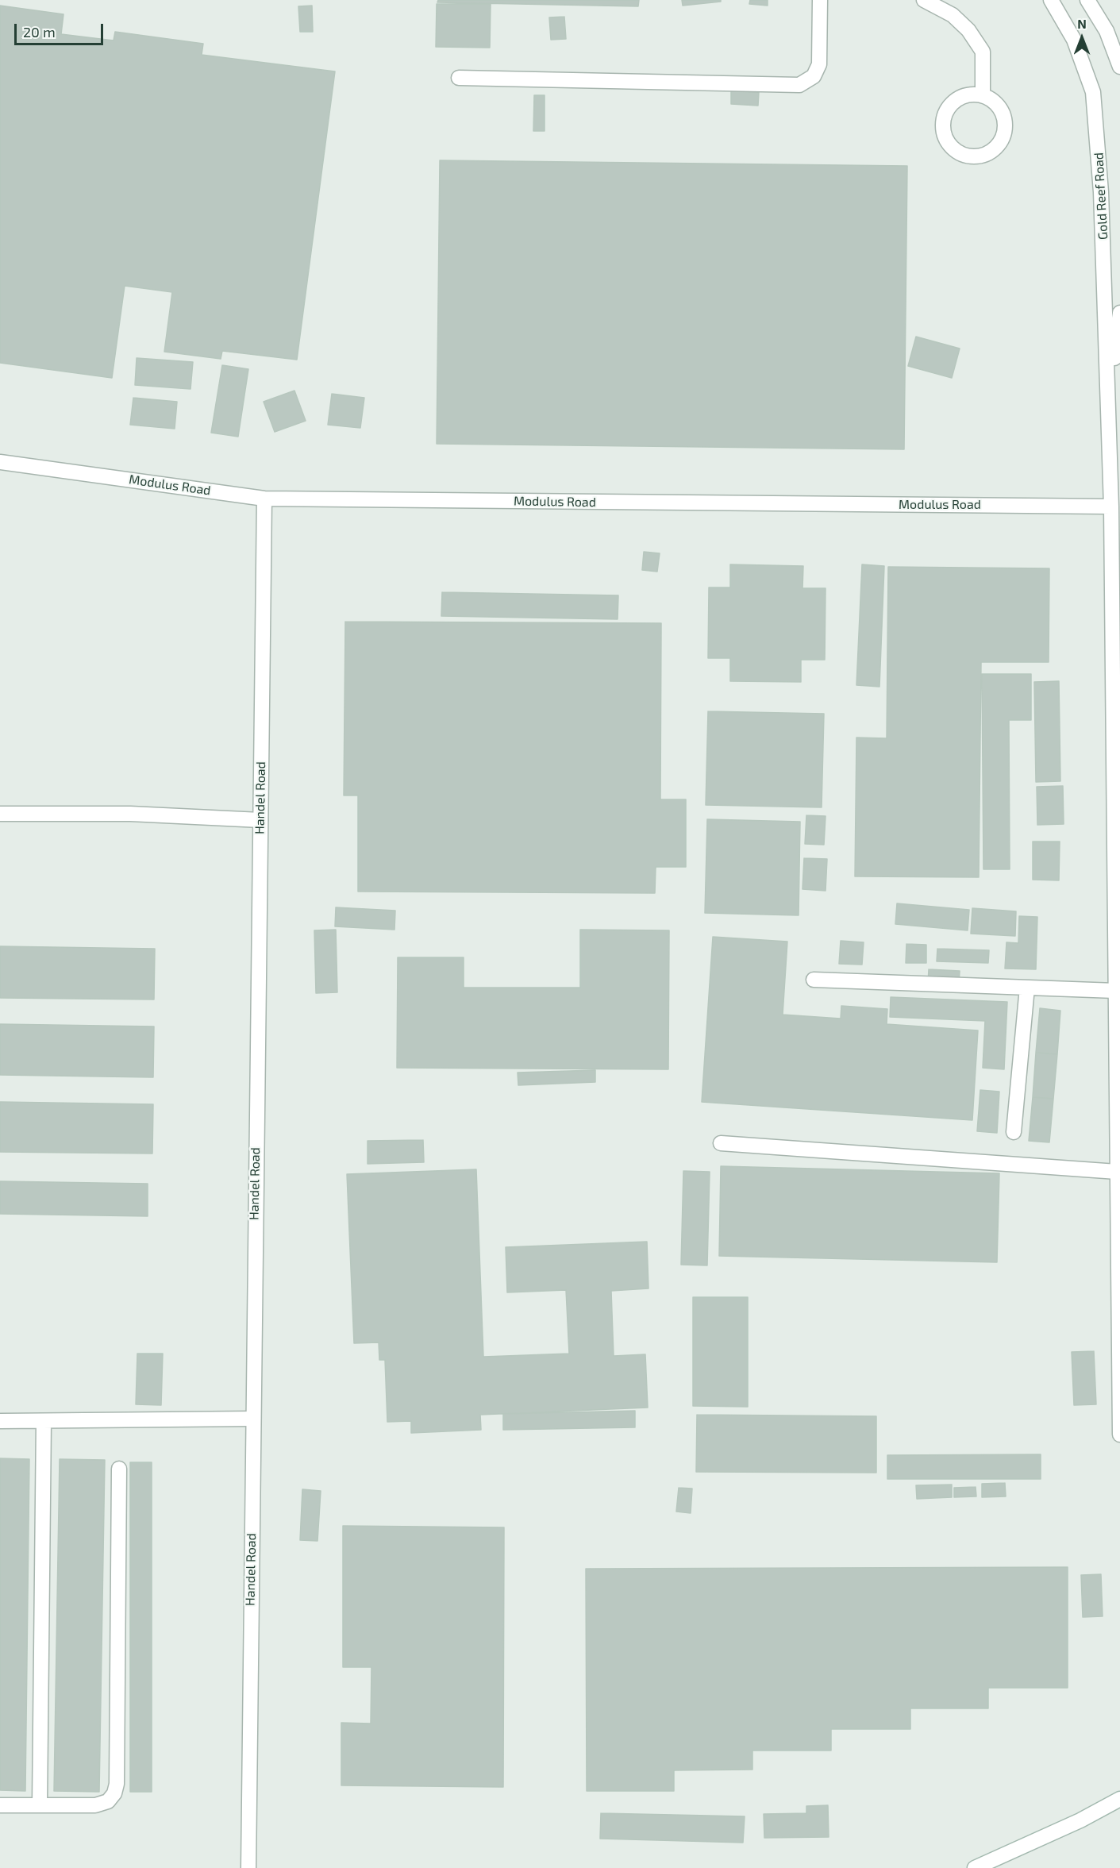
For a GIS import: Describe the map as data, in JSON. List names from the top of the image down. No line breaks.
{"streets":{"street":["Gold Reef Road","Modulus Road","Handel Road"]},"crossings":[["Gold Reef Road","Modulus Road"],["Modulus Road","Handel Road"]],"scale_bar":"20 m","north":"top"}
